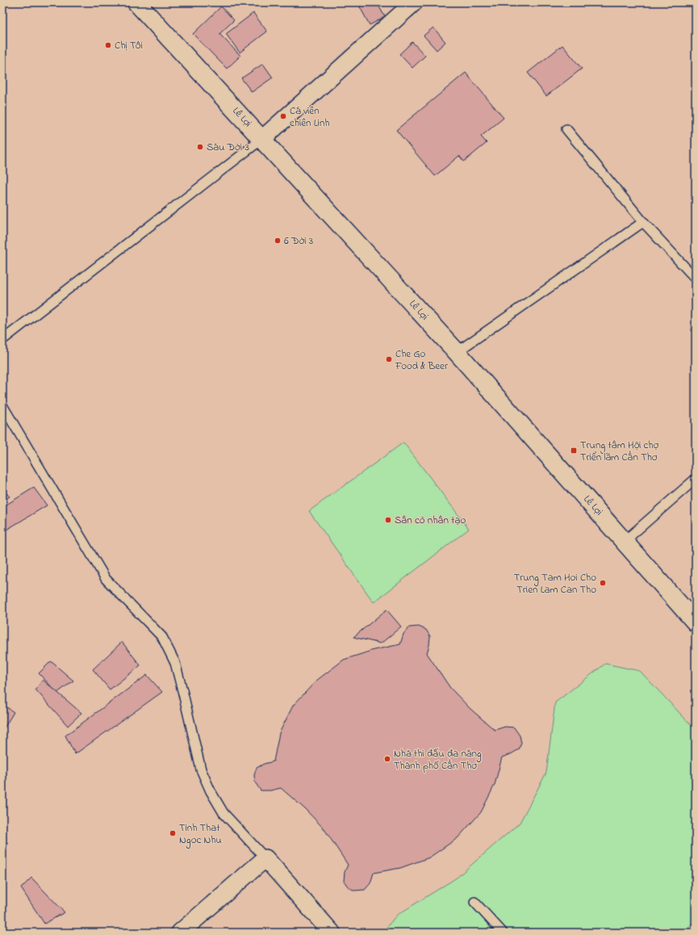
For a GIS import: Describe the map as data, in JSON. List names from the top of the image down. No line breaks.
{"streets":{"street":["Lê Lợi"]},"places":{"other":["Chị Tôi","Cá viên chiên Linh","Sáu Đời 3","6 Đời 3","Che Go Food & Beer","Sân cỏ nhân tạo","Trung Tam Hoi Cho Trien Lam Can Tho","Nhà thi đấu đa năng Thành phố Cần Thơ","Tinh That Ngoc Nhu"],"transit":["Trung tâm Hội chợ Triển lãm Cần Thơ"]}}
